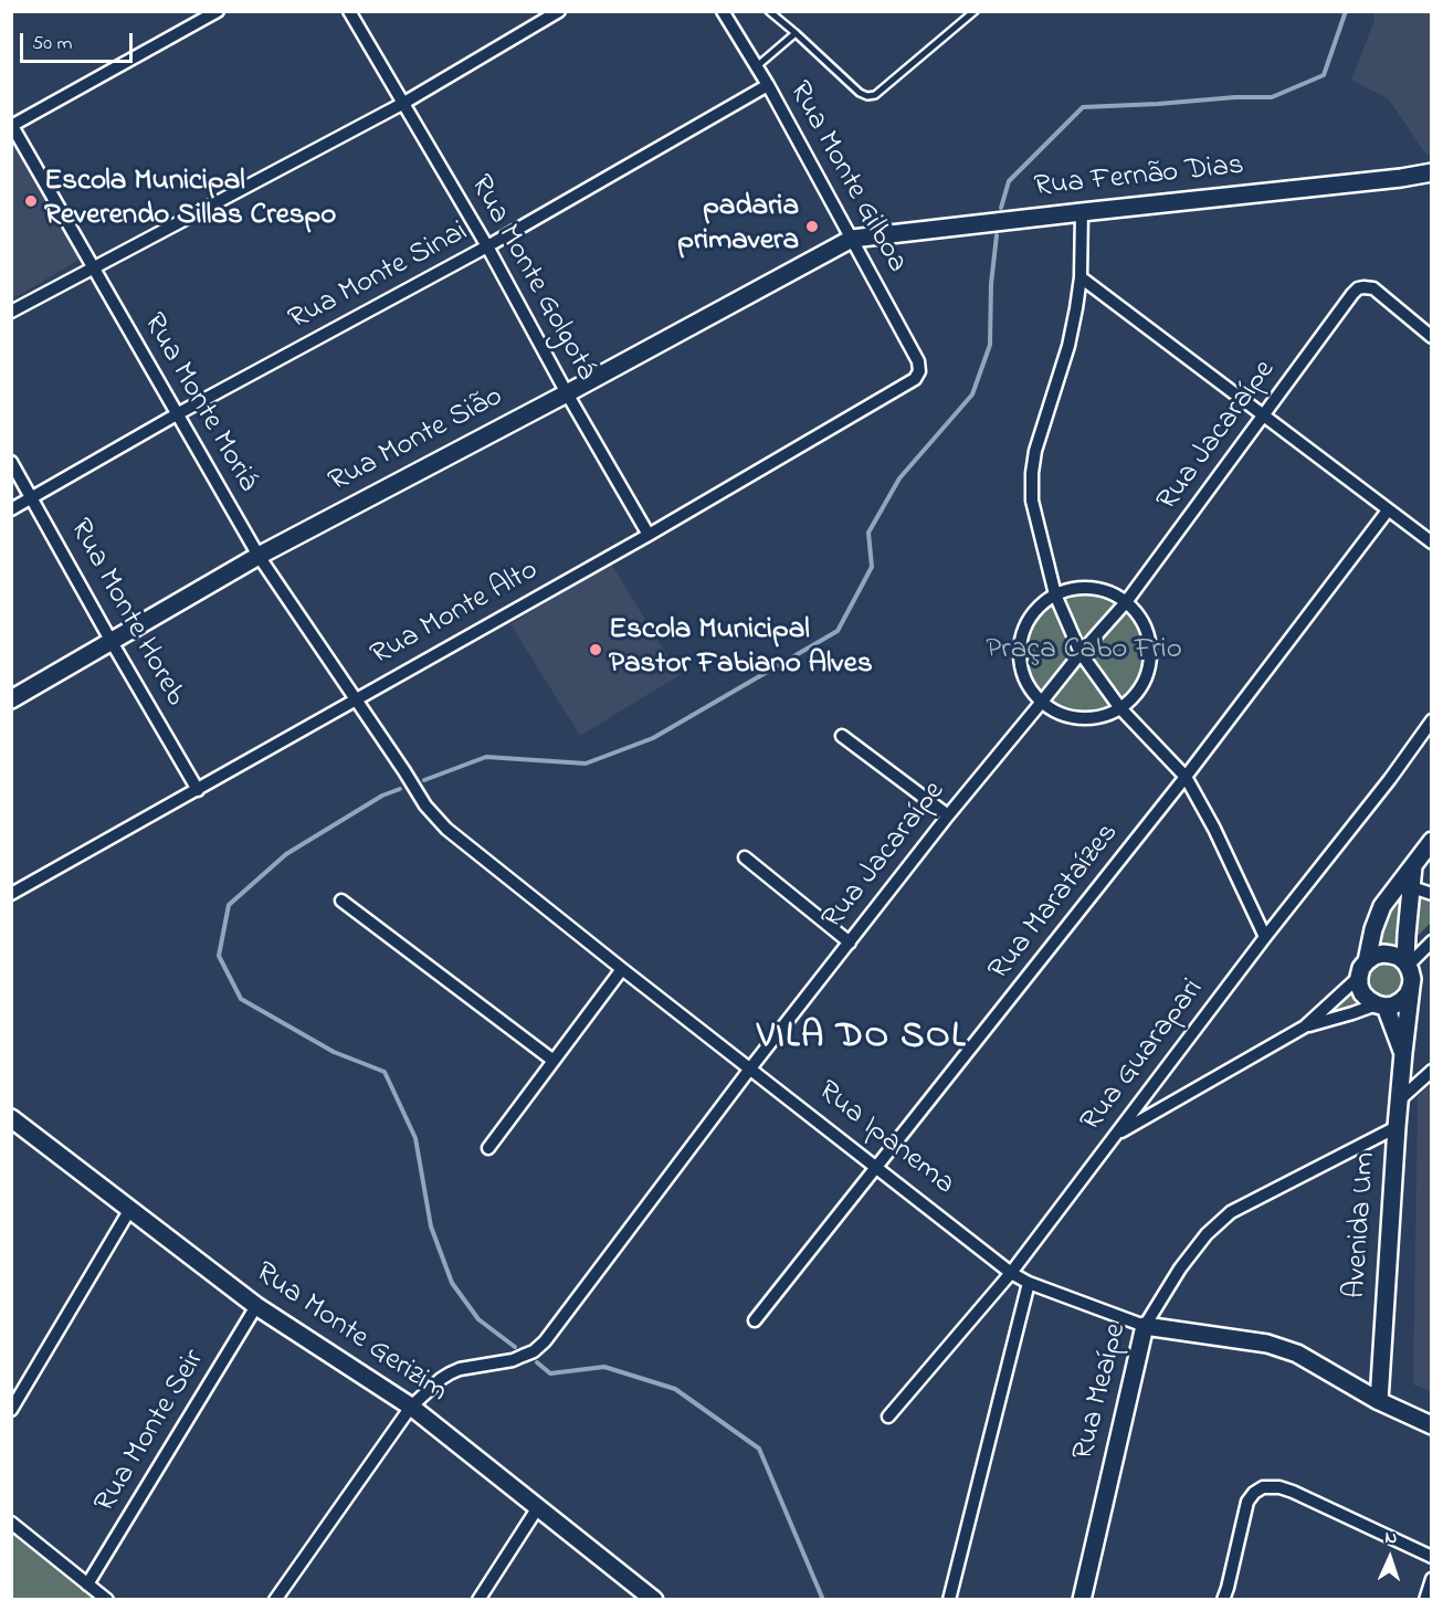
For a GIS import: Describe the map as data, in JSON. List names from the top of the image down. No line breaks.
{"streets":{"street":["Rua Monte Gilboa","Rua Fernão Dias","Rua Monte Sinai","Rua Monte Golgotá","Rua Monte Moriá","Rua Jacaraípe","Rua Monte Sião","Rua Monte Horeb","Rua Monte Alto","Rua Marataízes","Rua Guarapari","Rua Ipanema","Avenida Um","Rua Monte Gerizim","Rua Meaípe","Rua Monte Seir"]},"crossings":[["Rua Monte Gilboa","Rua Fernão Dias"],["Rua Monte Gilboa","Rua Monte Sinai"],["Rua Monte Gilboa","Rua Monte Sião"],["Rua Monte Gilboa","Rua Monte Alto"],["Rua Fernão Dias","Rua Monte Sião"],["Rua Monte Sinai","Rua Monte Golgotá"],["Rua Monte Sinai","Rua Monte Moriá"],["Rua Monte Sinai","Rua Monte Horeb"],["Rua Monte Golgotá","Rua Monte Sião"],["Rua Monte Golgotá","Rua Monte Alto"],["Rua Monte Moriá","Rua Monte Sião"],["Rua Monte Moriá","Rua Monte Alto"],["Rua Monte Moriá","Rua Ipanema"],["Rua Jacaraípe","Rua Ipanema"],["Rua Jacaraípe","Rua Monte Gerizim"],["Rua Monte Sião","Rua Monte Horeb"],["Rua Monte Horeb","Rua Monte Alto"],["Rua Monte Alto","Rua Ipanema"],["Rua Marataízes","Rua Ipanema"],["Rua Guarapari","Rua Ipanema"],["Rua Ipanema","Avenida Um"],["Rua Ipanema","Rua Meaípe"],["Avenida Um","Rua Meaípe"],["Rua Monte Gerizim","Rua Monte Seir"]],"districts":["VILA DO SOL"],"parks":["Praça Cabo Frio"],"places":["Escola Municipal Reverendo Sillas Crespo","padaria primavera","Escola Municipal Pastor Fabiano Alves"],"scale_bar":"50 m","north":"top"}
